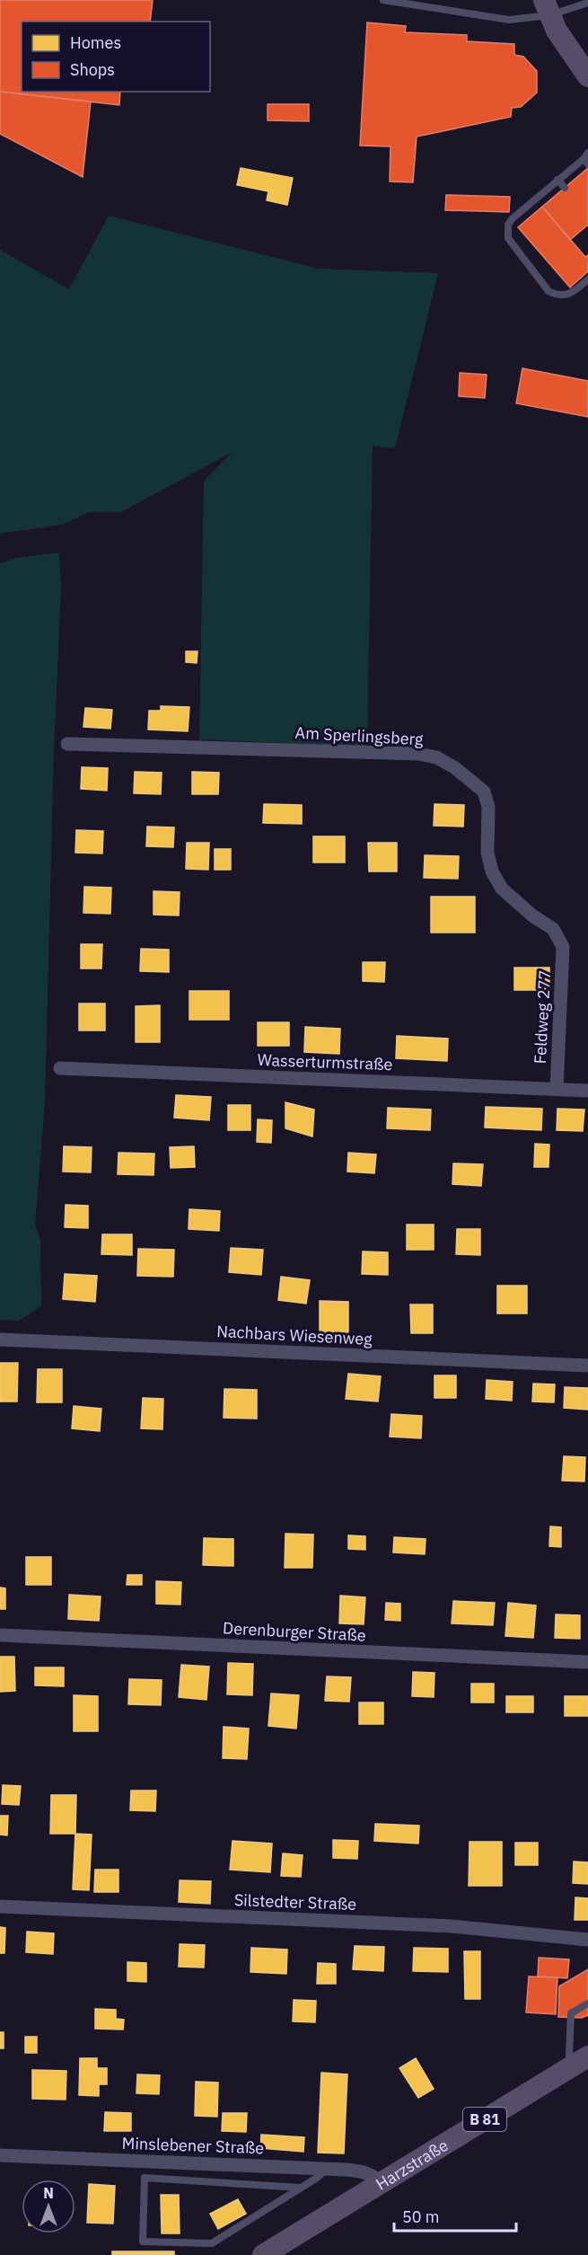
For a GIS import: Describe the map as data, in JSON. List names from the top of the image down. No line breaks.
{"streets":{"main road":["B 81","Harzstraße"],"street":["Am Sperlingsberg","Feldweg 277","Wasserturmstraße","Nachbars Wiesenweg","Derenburger Straße","Silstedter Straße","Minslebener Straße"]},"crossings":[["Am Sperlingsberg","Feldweg 277"],["Feldweg 277","Wasserturmstraße"],["Minslebener Straße","Harzstraße"]],"legend":["Homes","Shops"],"scale_bar":"50 m","north":"top"}
